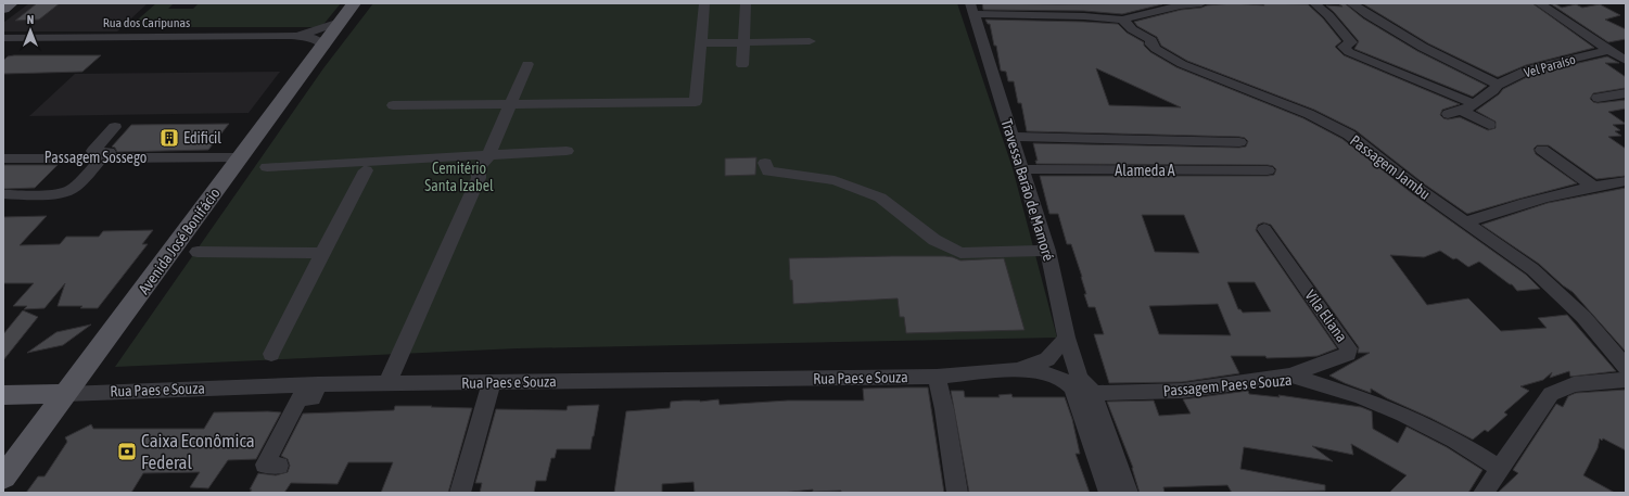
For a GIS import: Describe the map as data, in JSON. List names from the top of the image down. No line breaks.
{"streets":{"main road":["Avenida José Bonifácio","Rua Paes e Souza"],"street":["Rua dos Caripunas","Vel Paraíso","Passagem Sossego","Passagem Jambu","Alameda A","Travessa Barão de Mamoré","Vila Eliana","Passagem Paes e Souza"]},"crossings":[["Rua dos Caripunas","Avenida José Bonifácio"],["Passagem Sossego","Avenida José Bonifácio"],["Alameda A","Travessa Barão de Mamoré"],["Travessa Barão de Mamoré","Rua Paes e Souza"],["Travessa Barão de Mamoré","Passagem Paes e Souza"],["Avenida José Bonifácio","Rua Paes e Souza"],["Vila Eliana","Passagem Paes e Souza"],["Rua Paes e Souza","Passagem Paes e Souza"]],"parks":["Cemitério Santa Izabel"],"places":{"building":["Edificil"],"bank":["Caixa Econômica Federal"]},"north":"top"}
